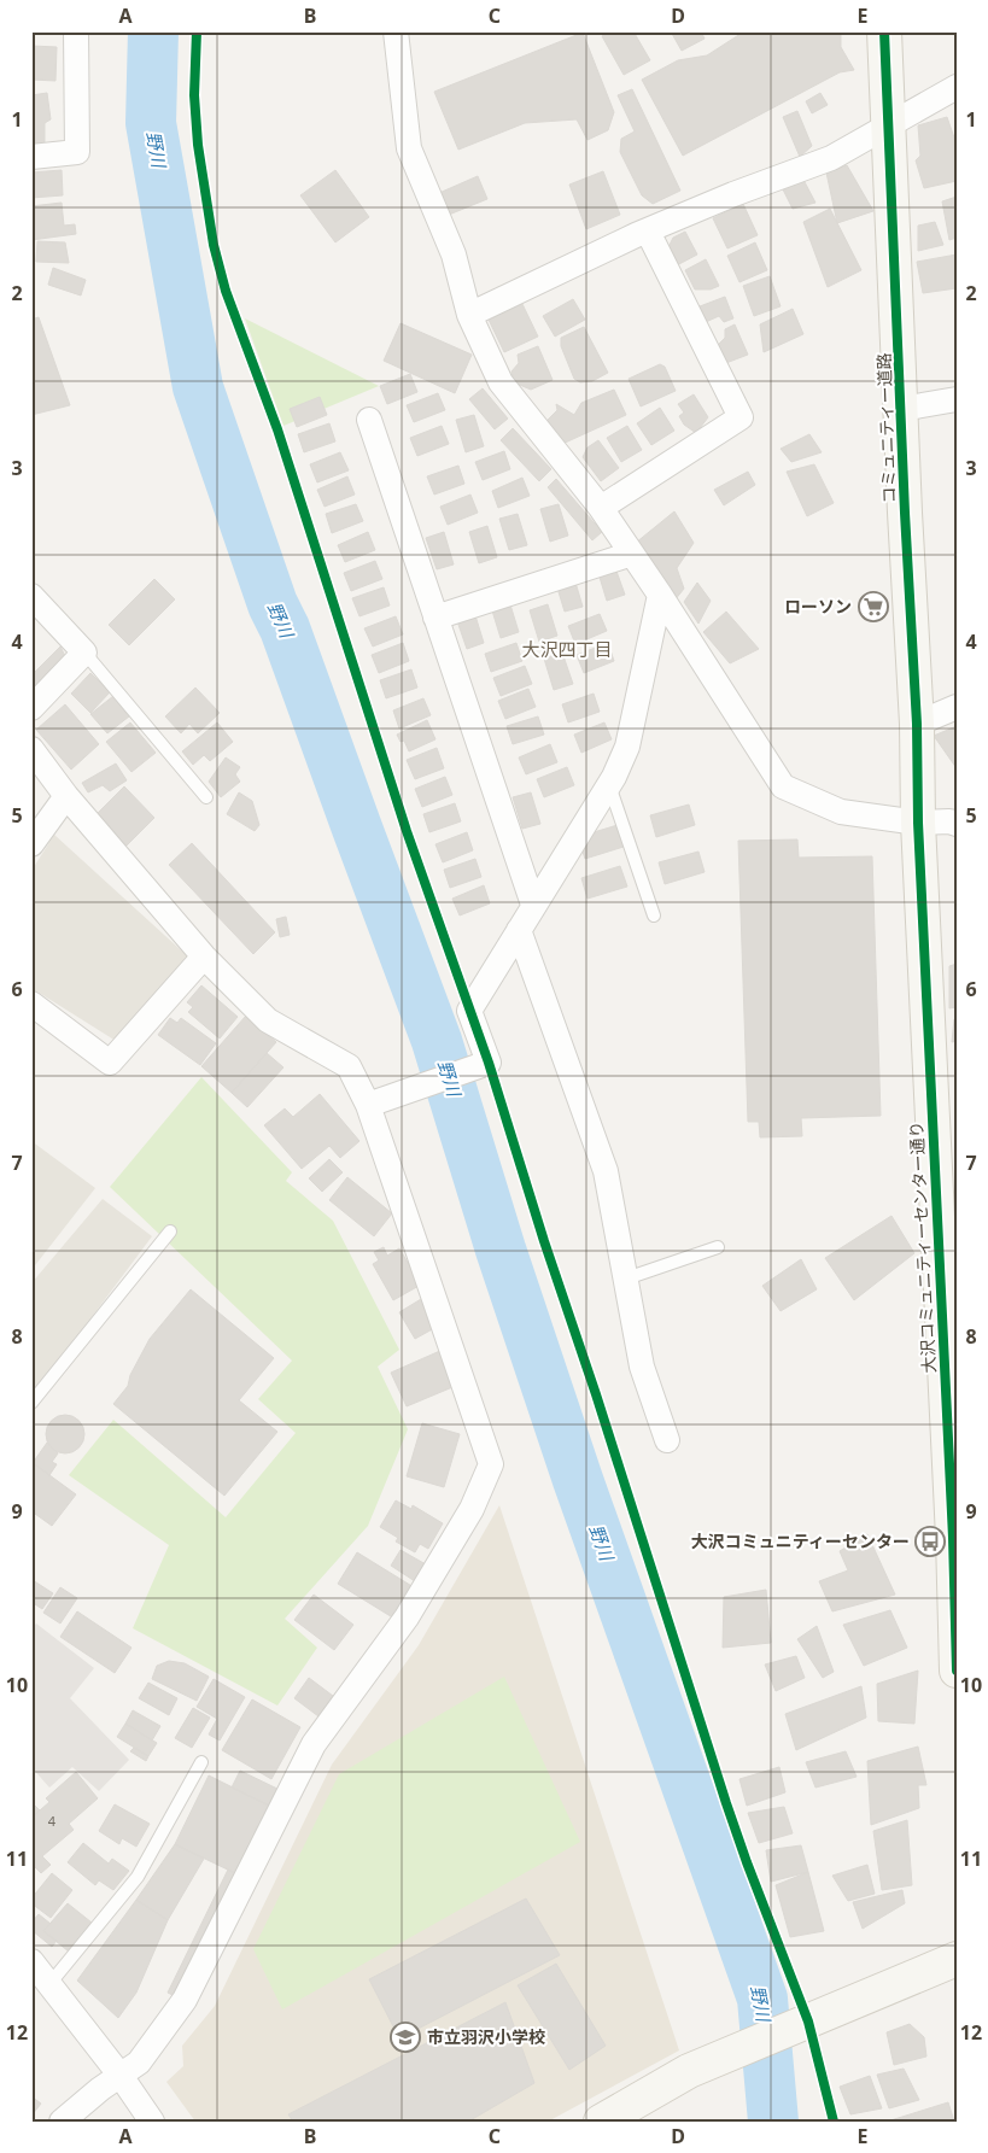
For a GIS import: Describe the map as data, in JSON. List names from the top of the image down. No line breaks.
{"streets":{"street":["コミュニティー道路","大沢コミュニティーセンター通り"]},"crossings":[["コミュニティー道路","大沢コミュニティーセンター通り"]],"districts":["大沢四丁目"],"water":["野川"],"places":{"supermarket":["ローソン"],"bus stop":["大沢コミュニティーセンター"],"school or university":["市立羽沢小学校"]},"house_numbers":["4"],"grid":{"columns":["A","B","C","D","E"],"rows":["1","2","3","4","5","6","7","8","9","10","11","12"]}}
